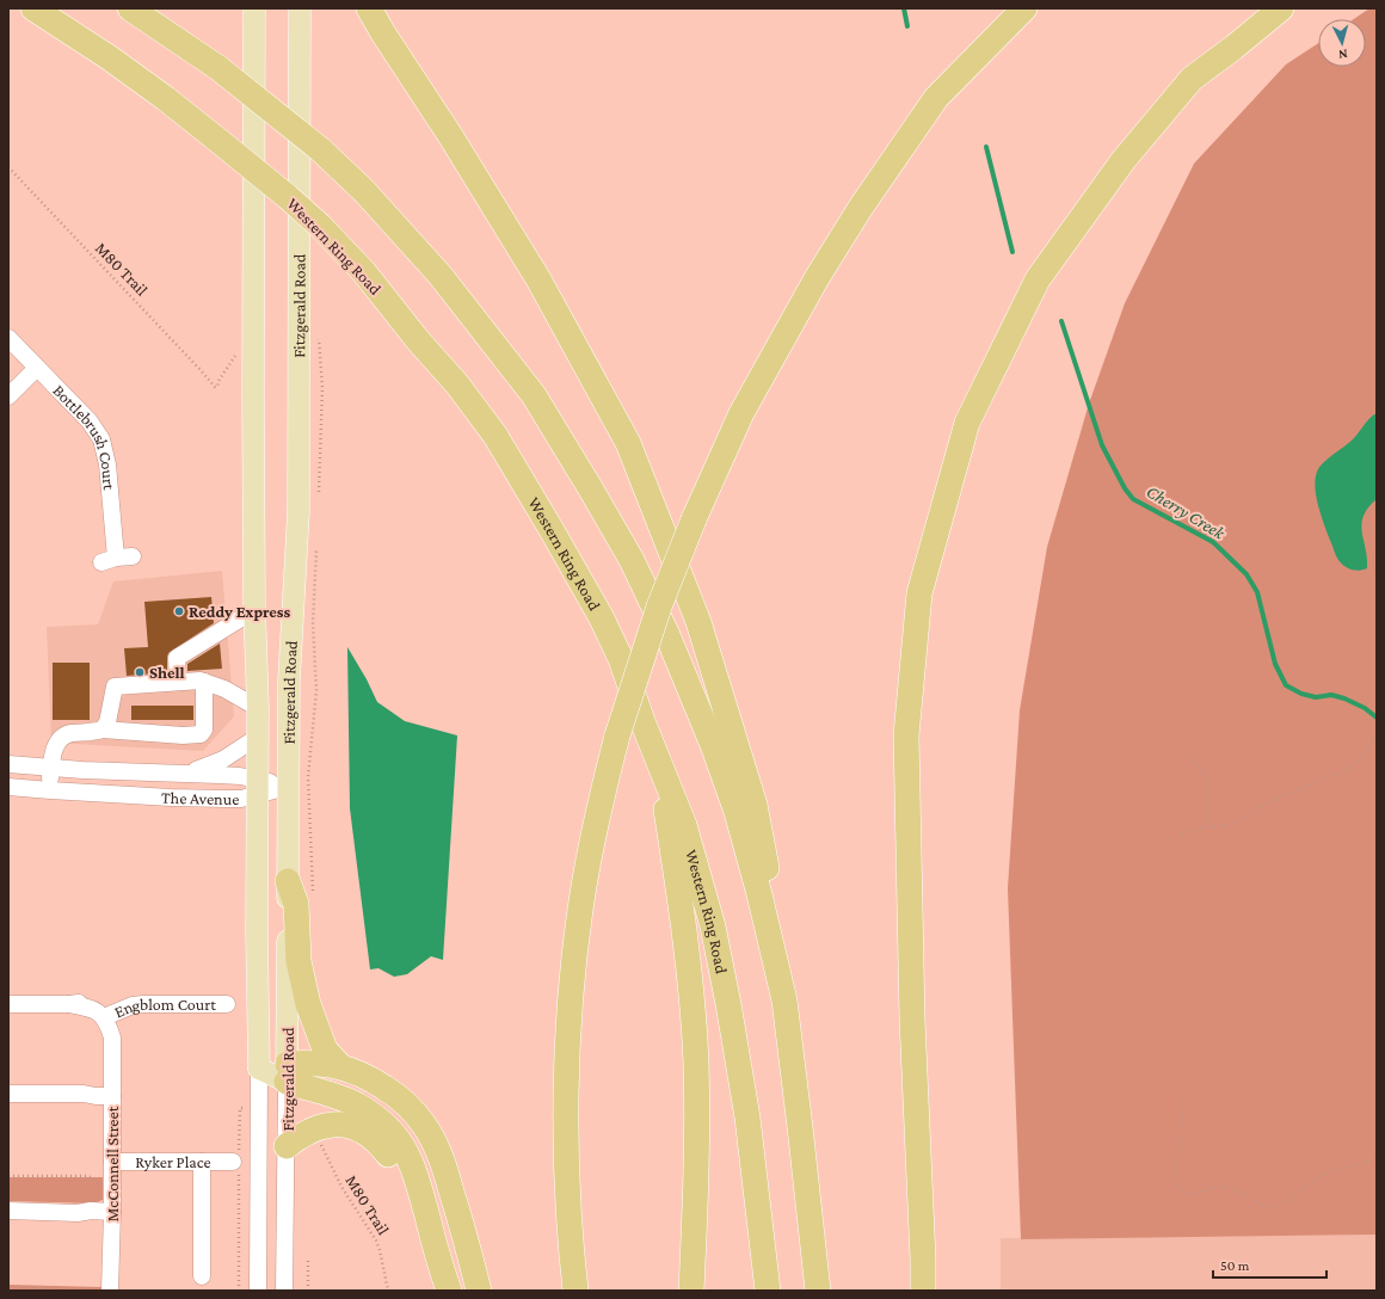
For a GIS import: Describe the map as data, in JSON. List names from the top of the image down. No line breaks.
{"streets":{"highway":["Western Ring Road"],"main road":["Fitzgerald Road"],"street":["Bottlebrush Court","The Avenue","Engblom Court","Ryker Place","McConnell Street"],"path":["M80 Trail"]},"crossings":[["Fitzgerald Road","The Avenue"],["Engblom Court","McConnell Street"],["Ryker Place","McConnell Street"]],"water":["Cherry Creek"],"places":["Reddy Express","Shell"],"scale_bar":"50 m","north":"bottom"}
